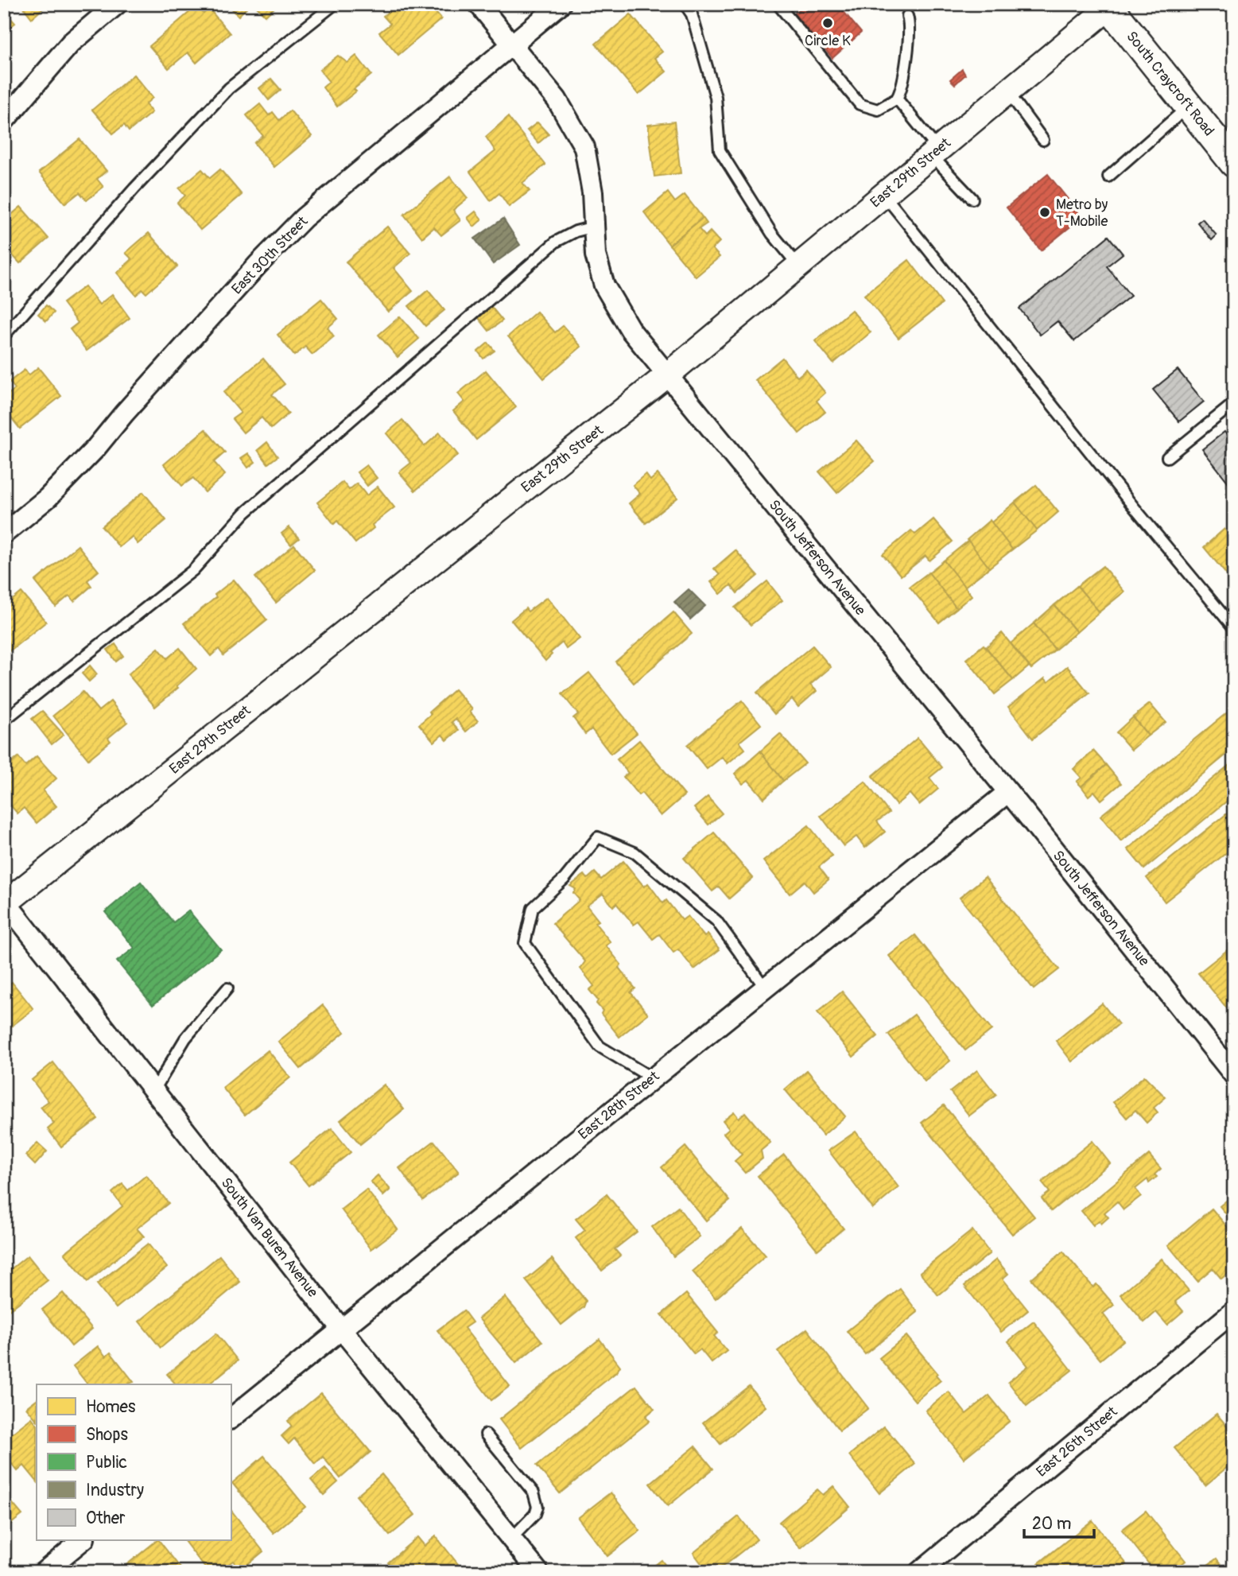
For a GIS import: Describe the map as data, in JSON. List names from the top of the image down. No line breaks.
{"streets":{"main road":["South Craycroft Road"],"street":["East 29th Street","East 30th Street","South Jefferson Avenue","East 28th Street","South Van Buren Avenue","East 26th Street"]},"crossings":[["South Craycroft Road","East 29th Street"],["East 29th Street","South Jefferson Avenue"],["East 29th Street","South Van Buren Avenue"],["East 30th Street","South Jefferson Avenue"],["South Jefferson Avenue","East 28th Street"],["East 28th Street","South Van Buren Avenue"]],"places":["Circle K","Metro by T-Mobile"],"legend":["Homes","Shops","Public","Industry","Other"],"scale_bar":"20 m"}
